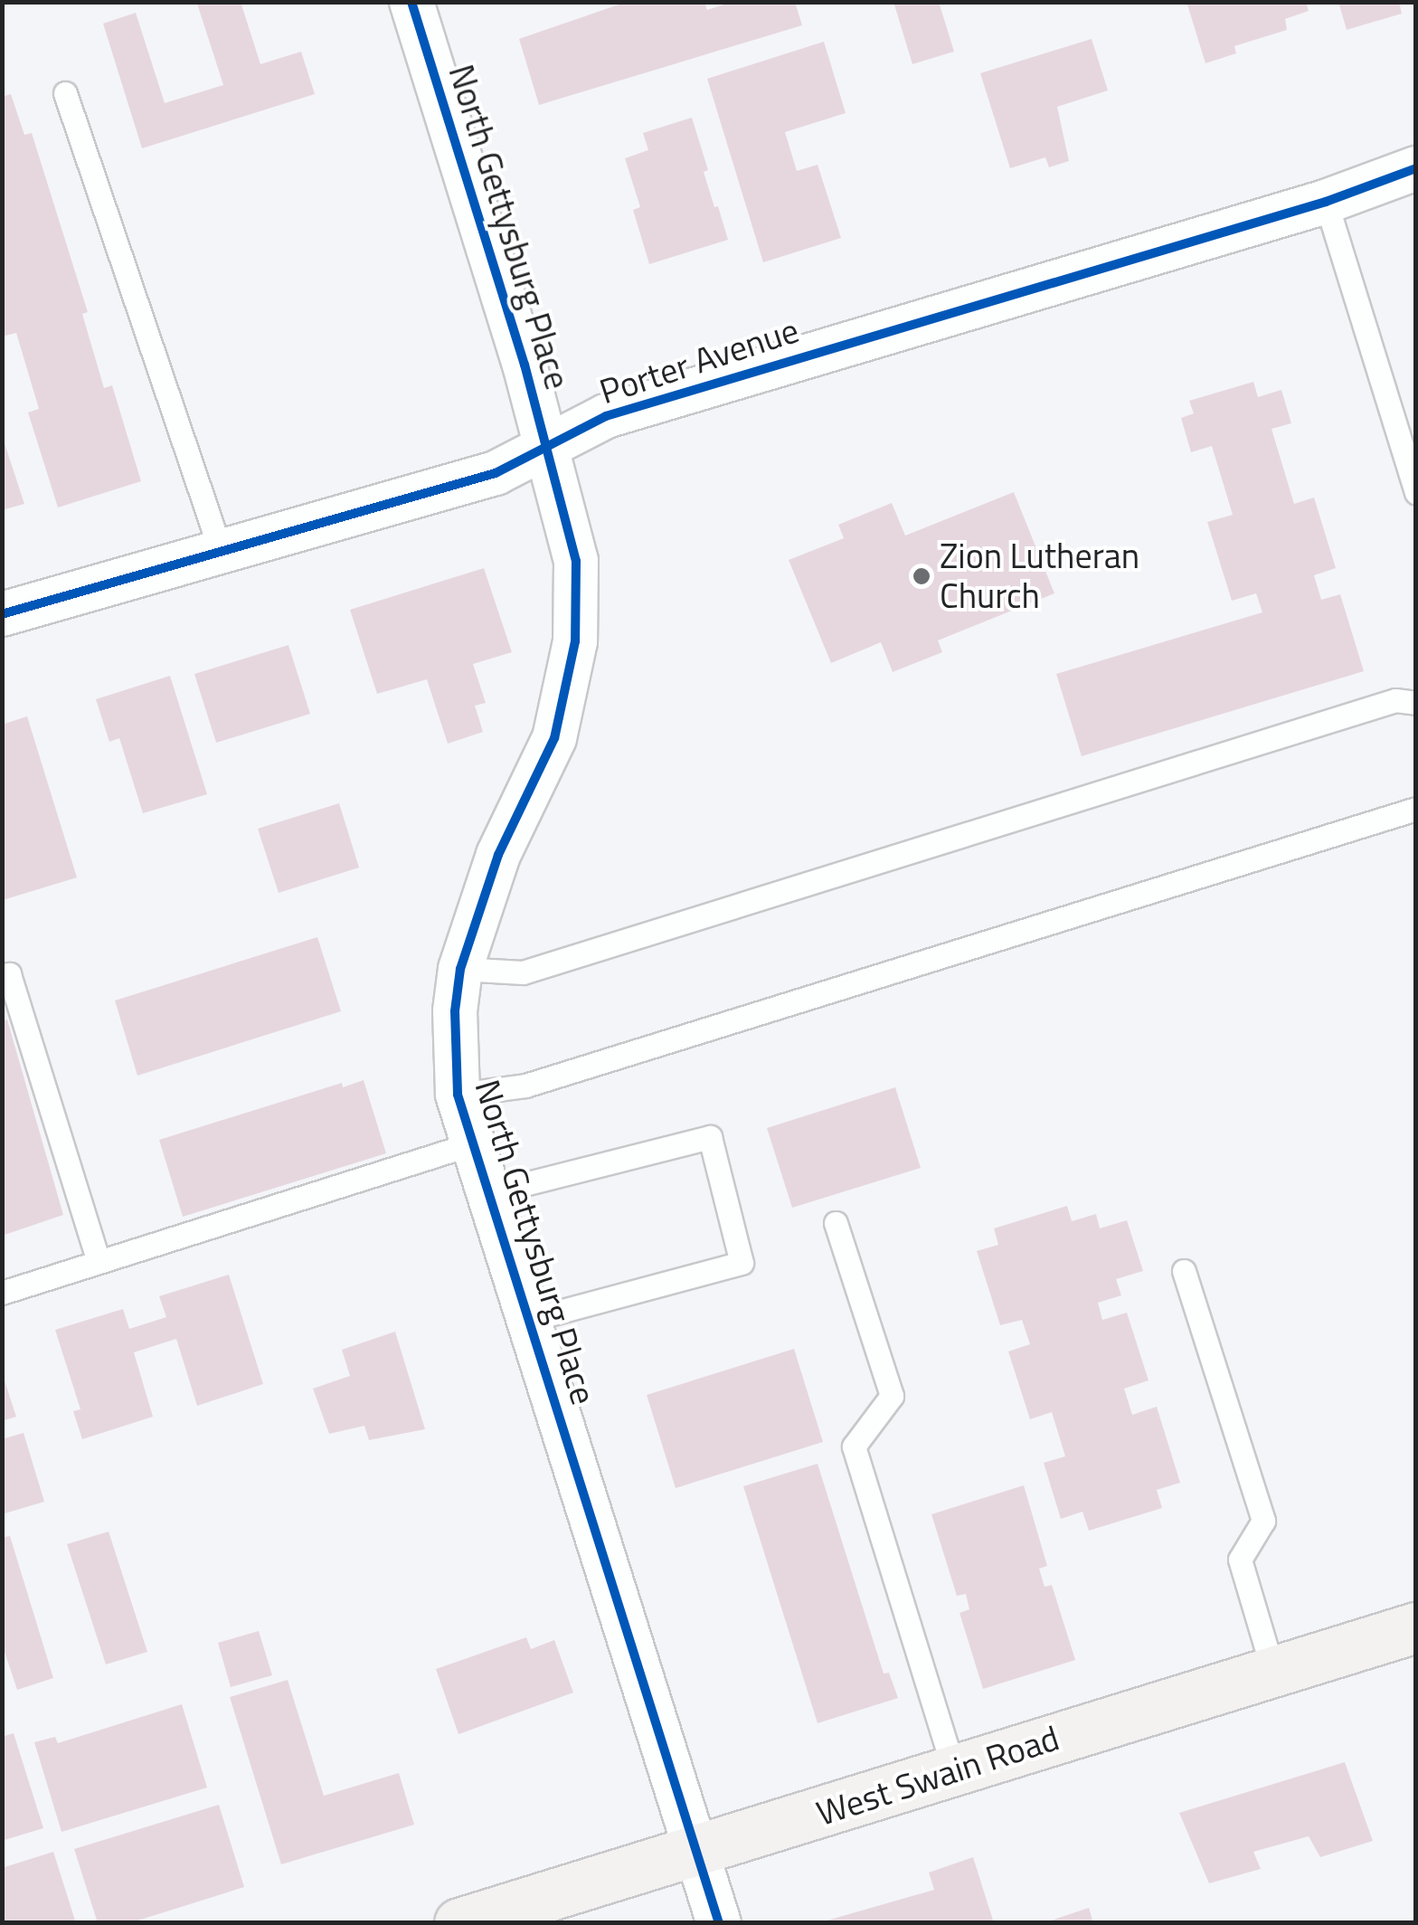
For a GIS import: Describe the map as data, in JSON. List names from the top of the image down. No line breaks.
{"streets":{"street":["North Gettysburg Place","Porter Avenue","West Swain Road"]},"crossings":[["North Gettysburg Place","Porter Avenue"],["North Gettysburg Place","West Swain Road"]],"places":["Zion Lutheran Church"]}
